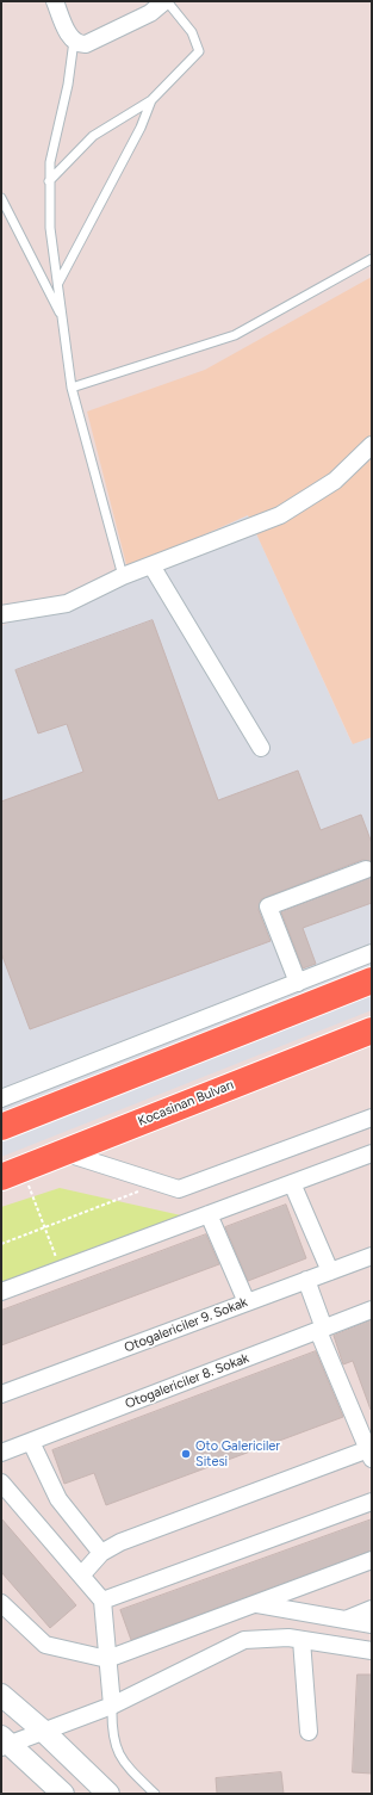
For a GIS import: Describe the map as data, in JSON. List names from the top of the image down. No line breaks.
{"streets":{"highway":["Kocasinan Bulvarı"],"street":["Otogalericiler 9. Sokak","Otogalericiler 8. Sokak"]},"places":["Oto Galericiler Sitesi"]}
